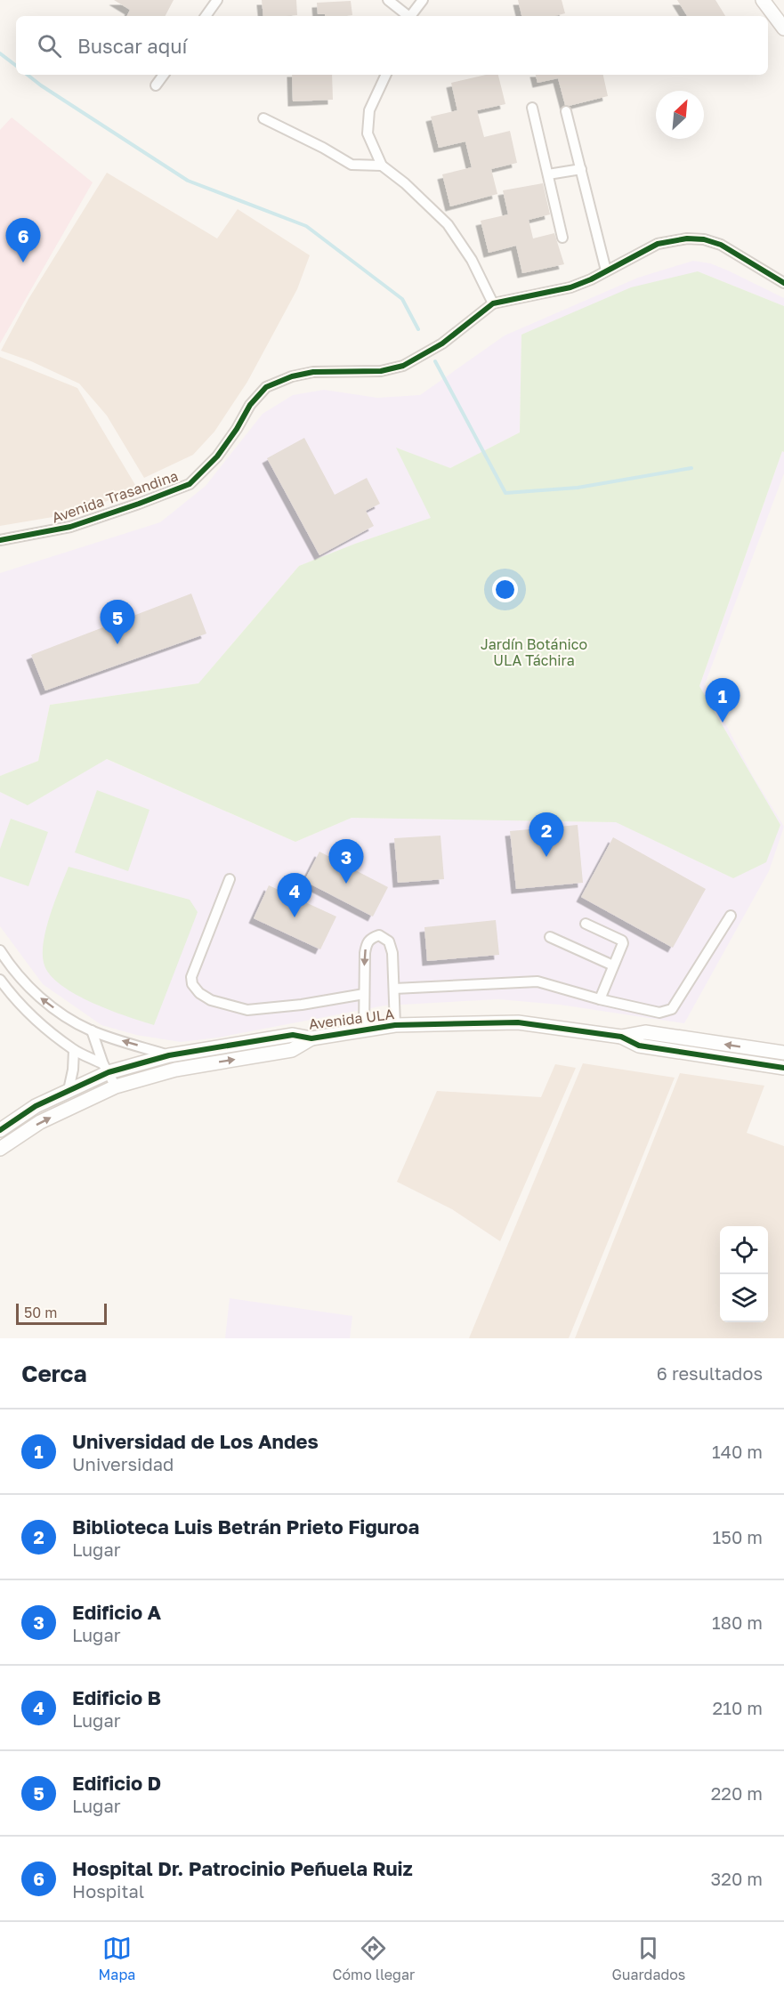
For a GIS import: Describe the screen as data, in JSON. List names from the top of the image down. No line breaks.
{"streets":{"street":["Avenida Trasandina","Avenida ULA"]},"parks":["Jardín Botánico ULA Táchira"],"scale_bar":"50 m","north":"top right","page":{"search":"Buscar aquí","pins":["6","5","1","2","3","4"],"scale":"50 m","heading":["Cerca","6 resultados"],"list":[{"mark":"1","name":"Universidad de Los Andes","note":"Universidad","value":"140 m"},{"mark":"2","name":"Biblioteca Luis Betrán Prieto Figuroa","note":"Lugar","value":"150 m"},{"mark":"3","name":"Edificio A","note":"Lugar","value":"180 m"},{"mark":"4","name":"Edificio B","note":"Lugar","value":"210 m"},{"mark":"5","name":"Edificio D","note":"Lugar","value":"220 m"},{"mark":"6","name":"Hospital Dr. Patrocinio Peñuela Ruiz","note":"Hospital","value":"320 m"}],"nav":["Mapa","Cómo llegar","Guardados"]}}
